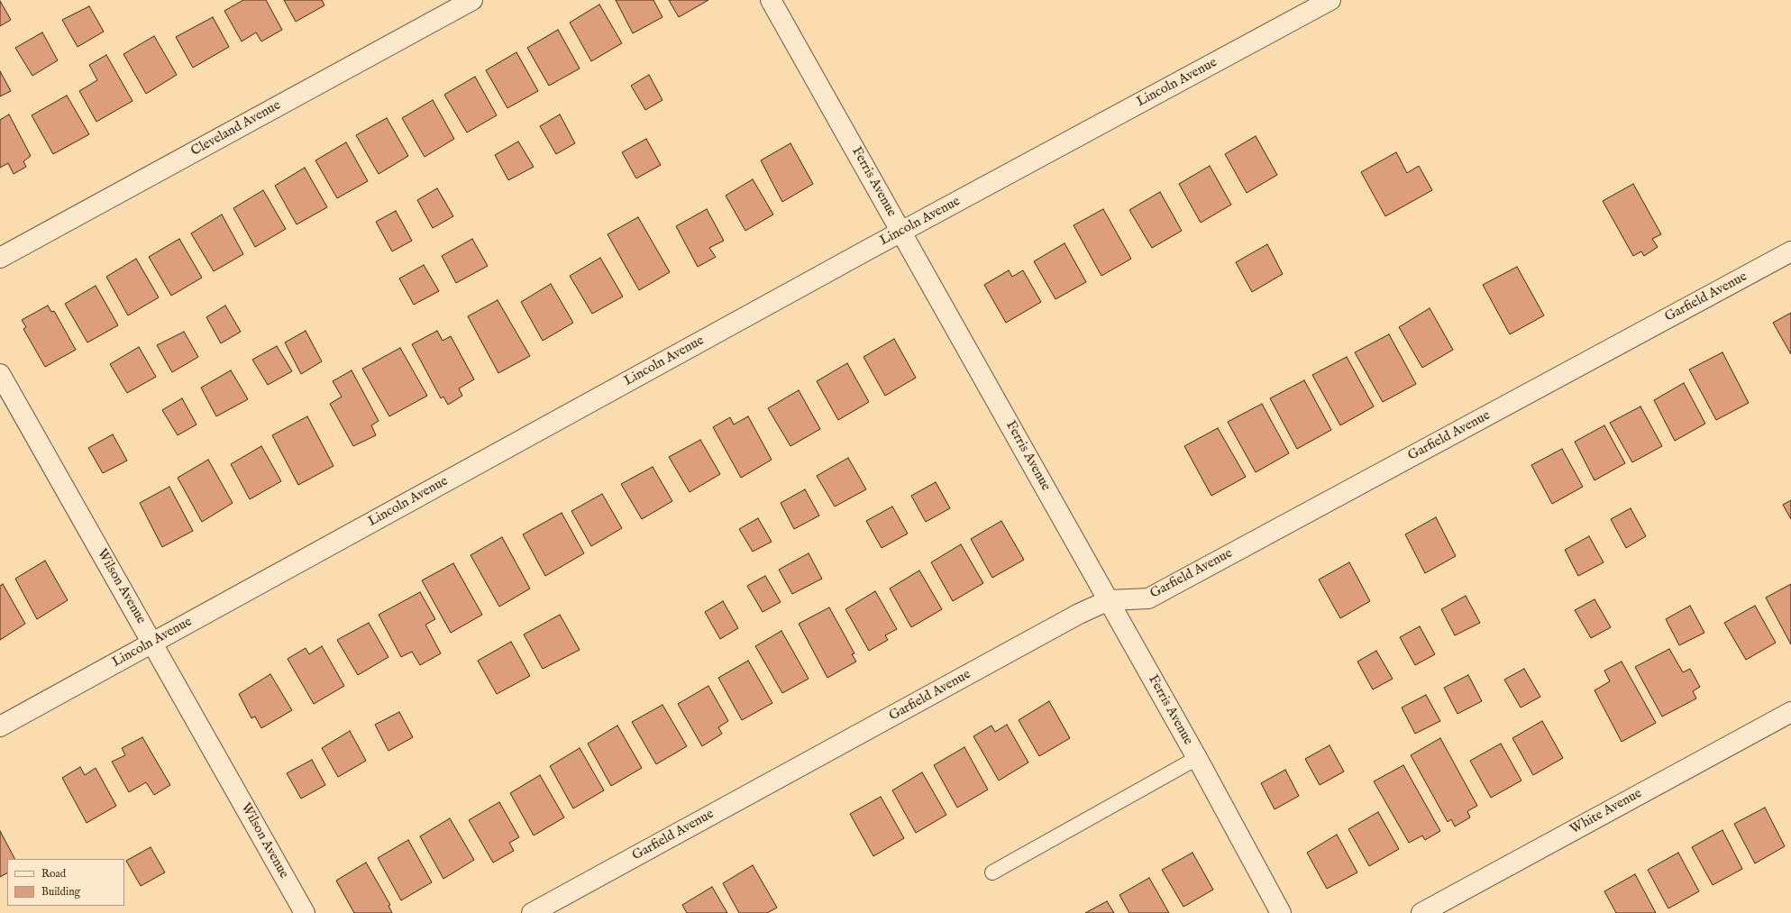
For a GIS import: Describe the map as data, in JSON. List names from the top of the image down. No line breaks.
{"streets":{"street":["Lincoln Avenue","Cleveland Avenue","Ferris Avenue","Garfield Avenue","Wilson Avenue","White Avenue"]},"crossings":[["Lincoln Avenue","Ferris Avenue"],["Lincoln Avenue","Wilson Avenue"],["Ferris Avenue","Garfield Avenue"]],"legend":["Road","Building"]}
